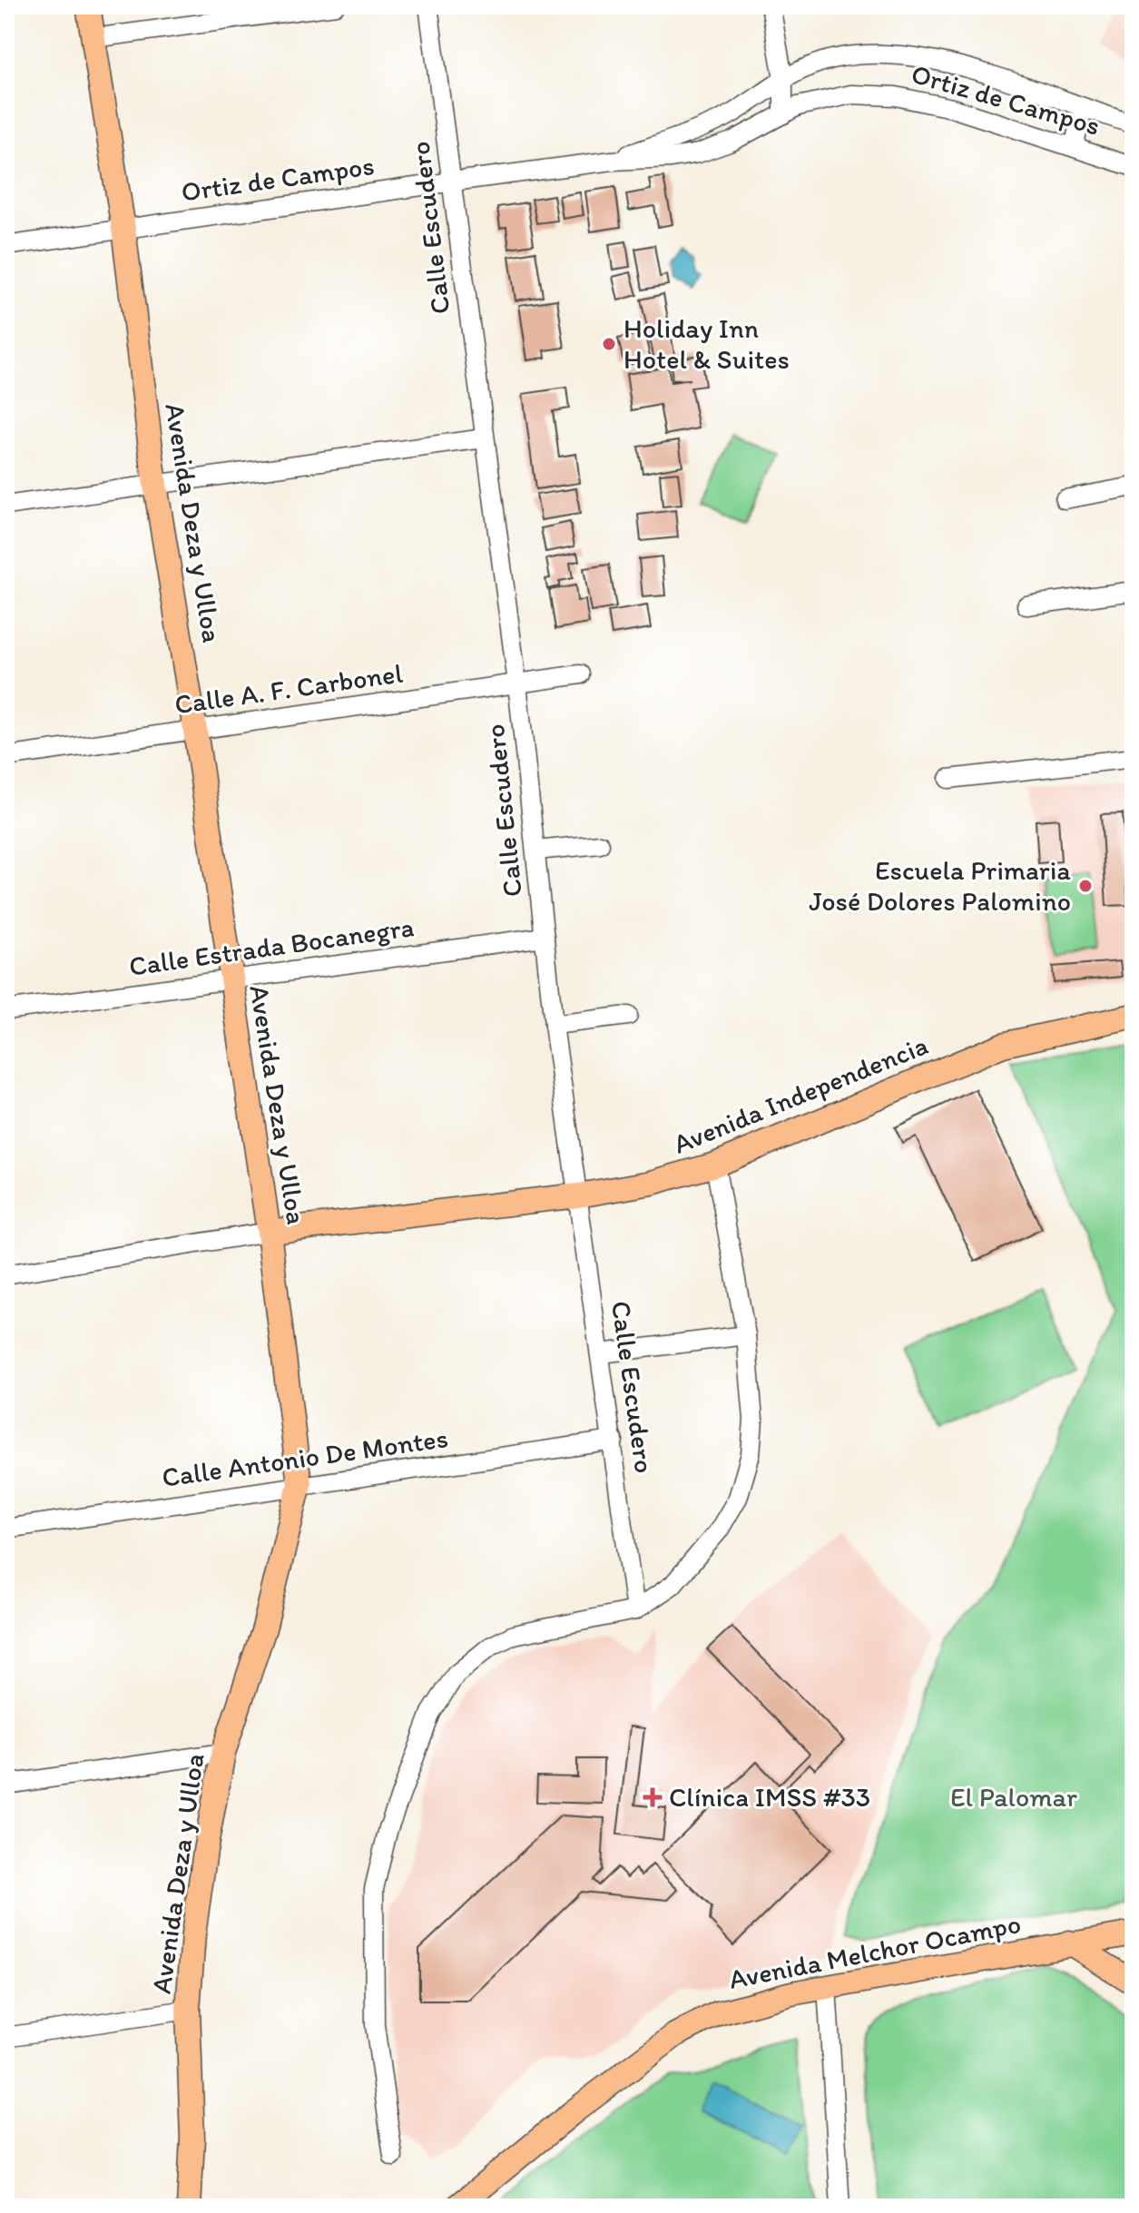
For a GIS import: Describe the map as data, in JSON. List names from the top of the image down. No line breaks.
{"streets":{"main road":["Avenida Deza y Ulloa","Avenida Independencia","Avenida Melchor Ocampo"],"street":["Ortiz de Campos","Calle Escudero","Calle A. F. Carbonel","Calle Estrada Bocanegra","Calle Antonio De Montes"]},"crossings":[["Ortiz de Campos","Calle Escudero"],["Ortiz de Campos","Avenida Deza y Ulloa"],["Calle Escudero","Calle A. F. Carbonel"],["Calle Escudero","Calle Estrada Bocanegra"],["Calle Escudero","Avenida Independencia"],["Calle Escudero","Calle Antonio De Montes"],["Avenida Deza y Ulloa","Calle A. F. Carbonel"],["Avenida Deza y Ulloa","Calle Estrada Bocanegra"],["Avenida Deza y Ulloa","Avenida Independencia"],["Avenida Deza y Ulloa","Calle Antonio De Montes"]],"parks":["El Palomar"],"places":{"other":["Holiday Inn Hotel & Suites","Escuela Primaria José Dolores Palomino"],"health":["Clínica IMSS #33"]}}
